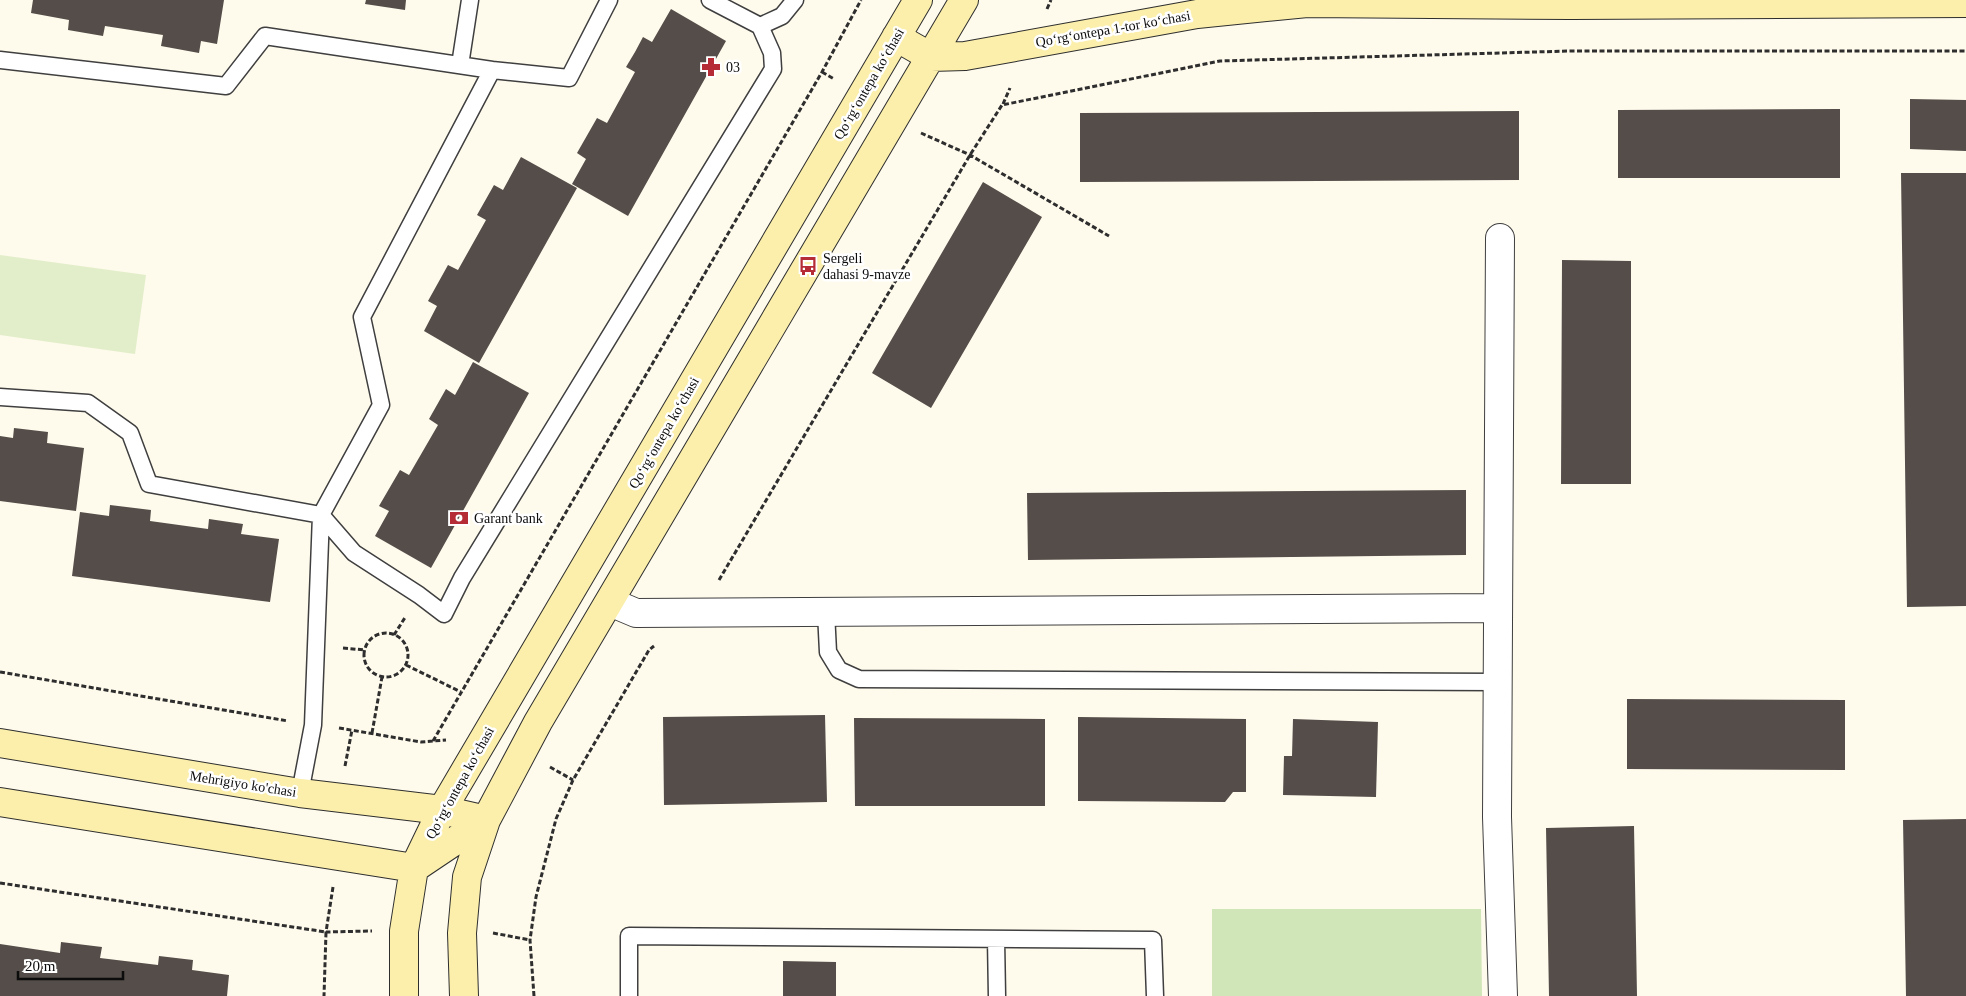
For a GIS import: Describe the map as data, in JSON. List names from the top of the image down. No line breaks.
{"streets":{"main road":["Qoʻrgʻontepa 1-tor koʻchasi","Qoʻrgʻontepa koʻchasi","Mehrigiyo ko'chasi"]},"crossings":[["Qoʻrgʻontepa 1-tor koʻchasi","Qoʻrgʻontepa koʻchasi"],["Qoʻrgʻontepa koʻchasi","Mehrigiyo ko'chasi"]],"places":{"pharmacy":["03"],"bus stop":["Sergeli dahasi 9-mavze"],"bank":["Garant bank"]},"scale_bar":"20 m"}
